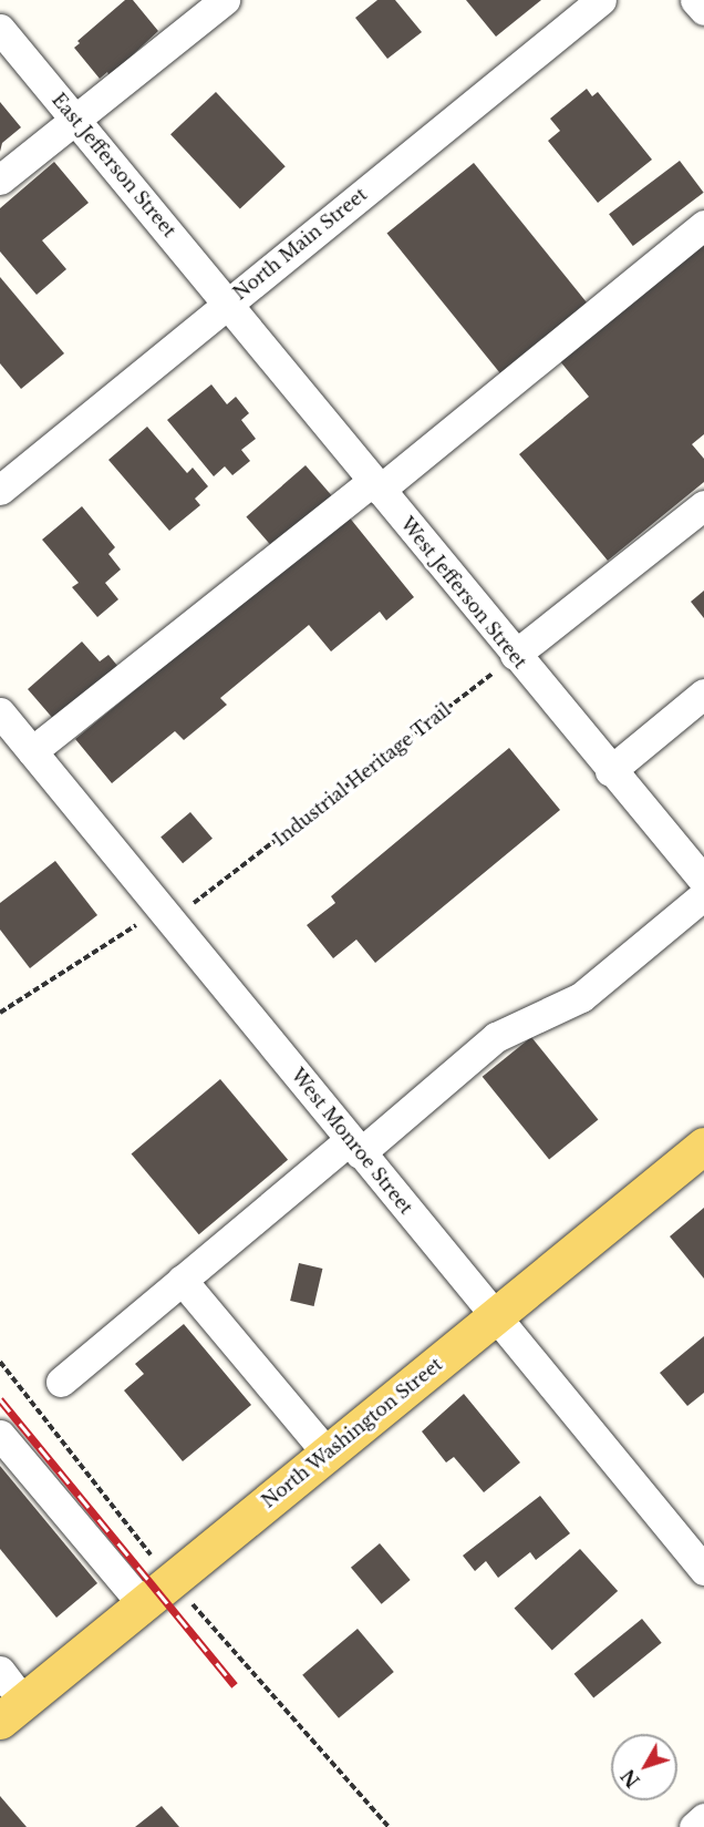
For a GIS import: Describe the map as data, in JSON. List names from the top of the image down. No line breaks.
{"streets":{"main road":["North Washington Street"],"street":["East Jefferson Street","North Main Street","West Jefferson Street","West Monroe Street"],"path":["Industrial Heritage Trail"]},"crossings":[["East Jefferson Street","North Main Street"],["East Jefferson Street","West Jefferson Street"],["North Main Street","West Jefferson Street"],["West Jefferson Street","Industrial Heritage Trail"],["Industrial Heritage Trail","West Monroe Street"],["West Monroe Street","North Washington Street"]],"north":"bottom left"}
